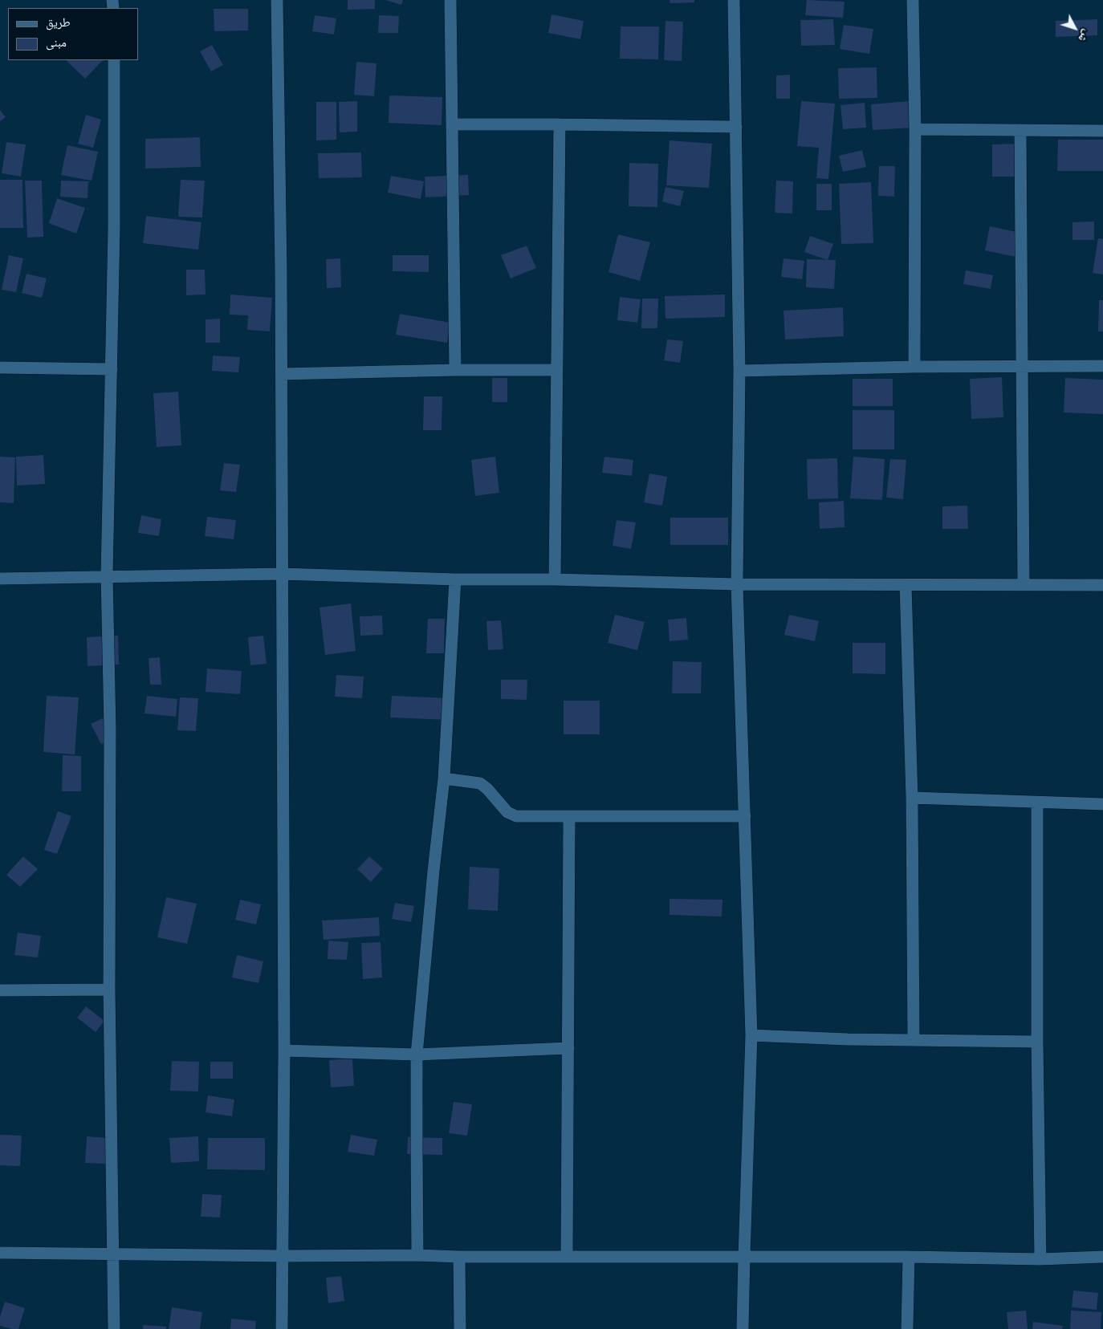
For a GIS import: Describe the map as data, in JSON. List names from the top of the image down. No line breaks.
{"legend":["طريق","مبنى"],"north":"bottom right"}
